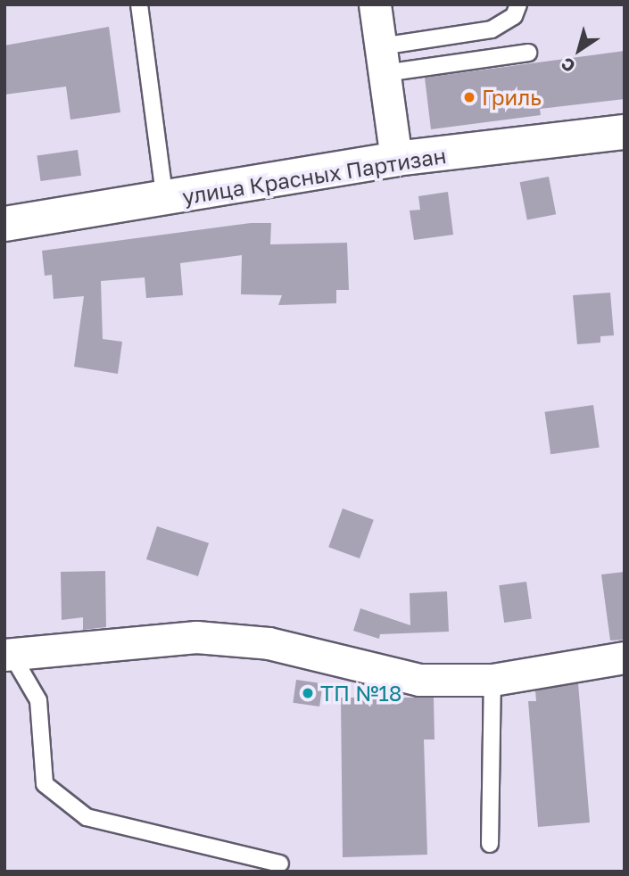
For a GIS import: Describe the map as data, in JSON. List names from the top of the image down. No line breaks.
{"streets":{"street":["улица Красных Партизан"]},"places":["Гриль","ТП №18"],"north":"bottom left"}
